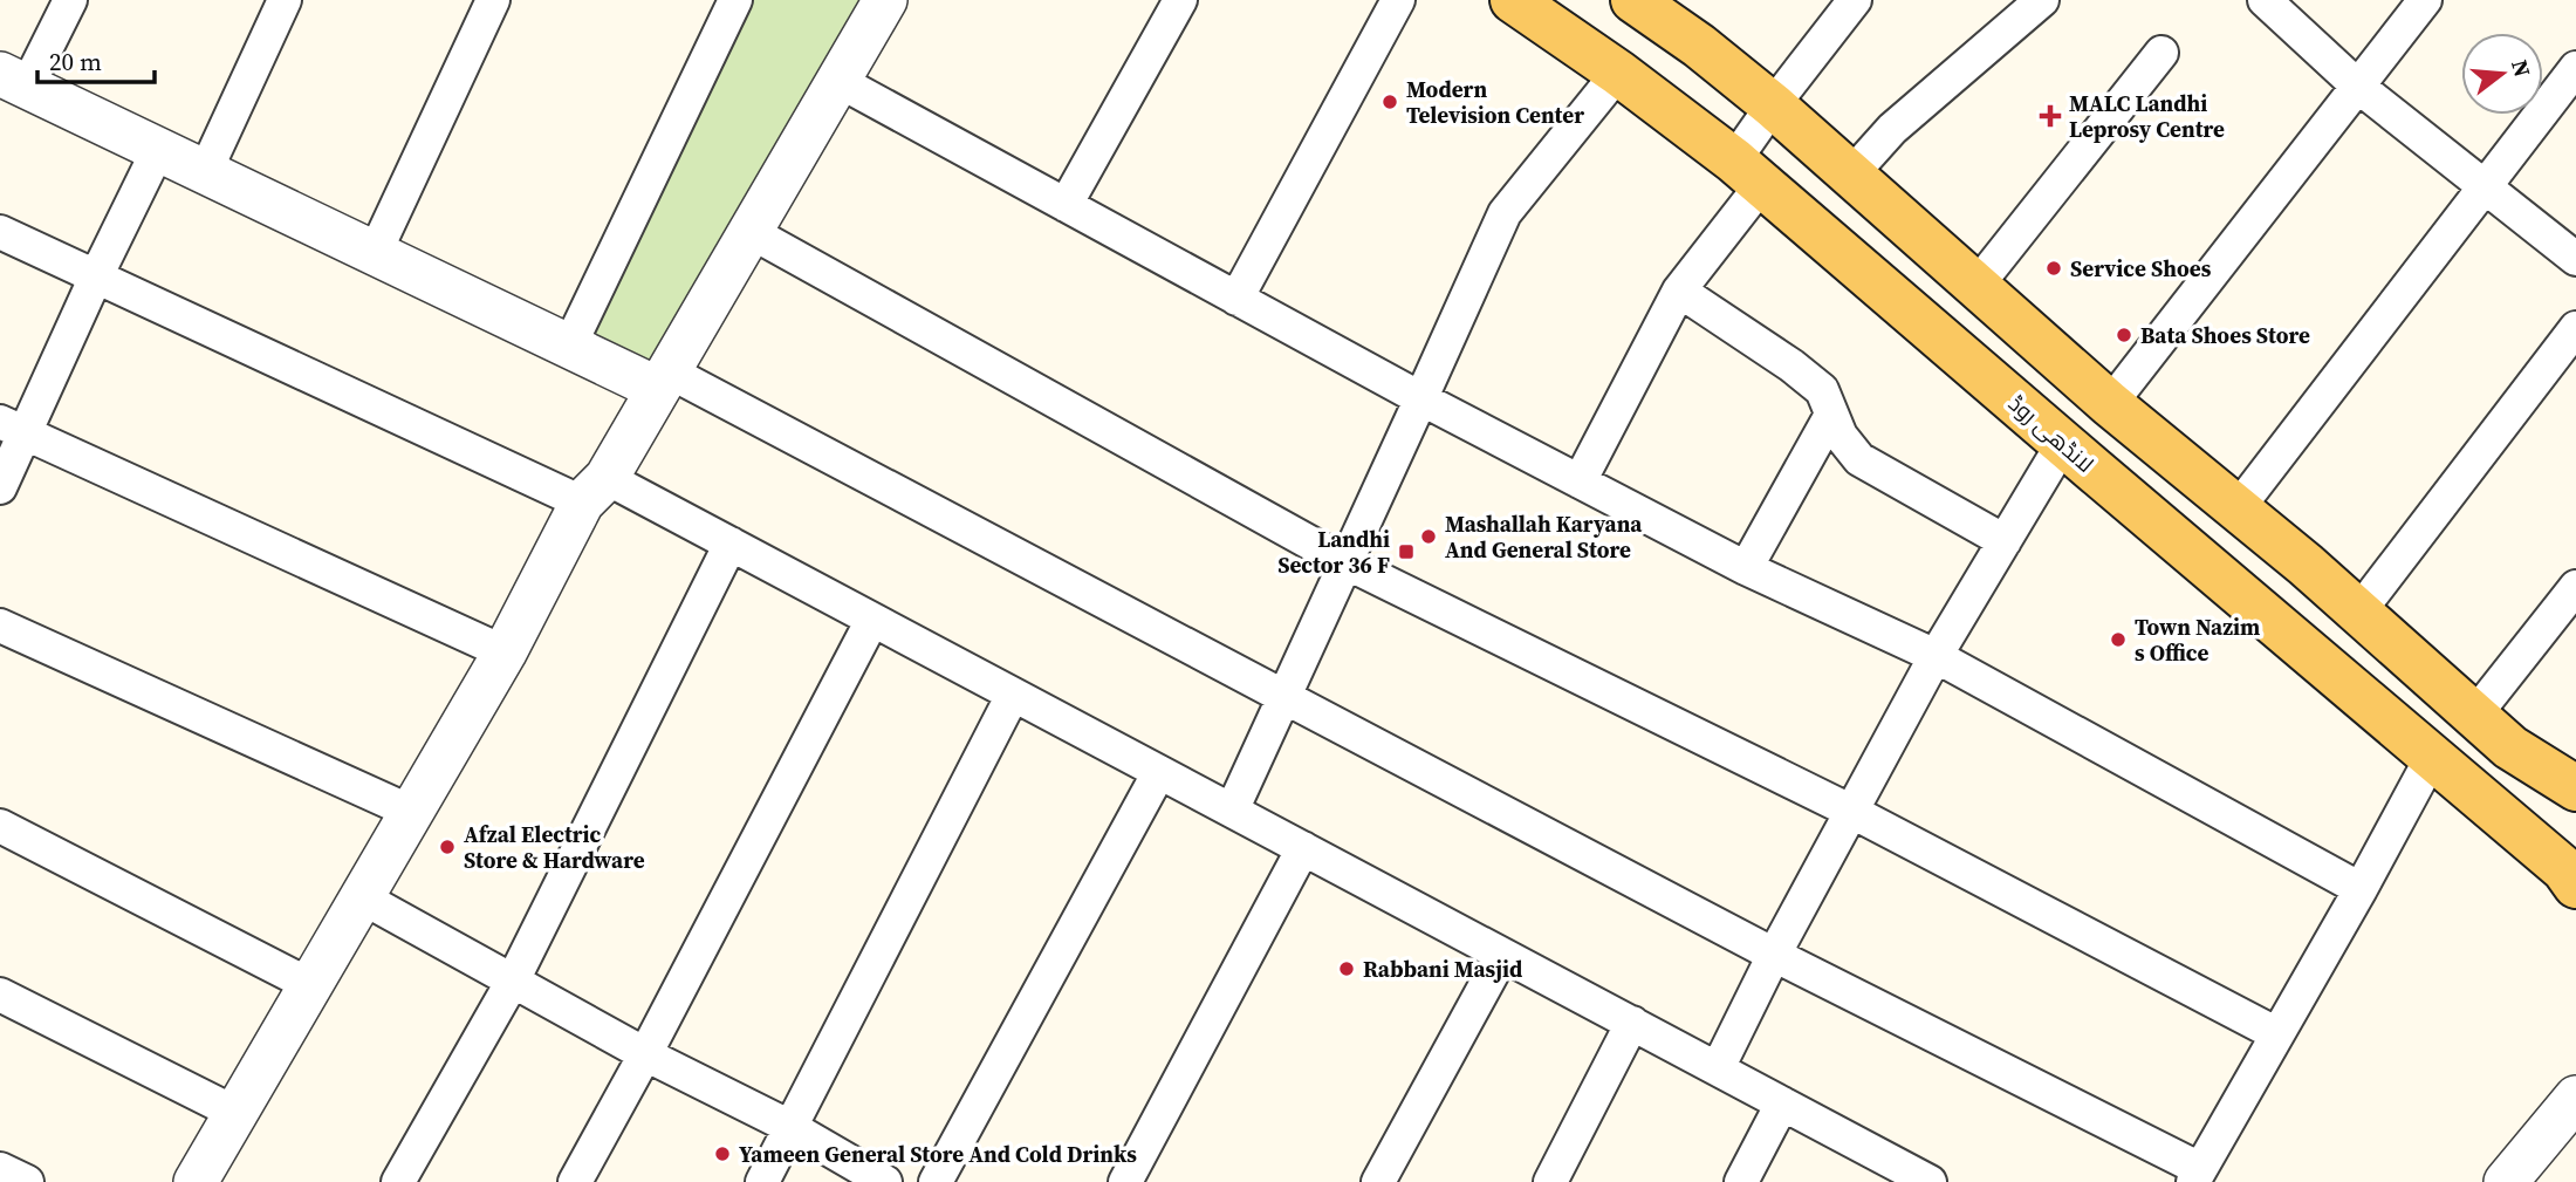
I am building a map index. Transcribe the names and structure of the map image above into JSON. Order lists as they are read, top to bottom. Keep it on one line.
{"streets":{"main road":["لانڈھی روڈ"]},"places":{"other":["Modern Television Center","Service Shoes","Bata Shoes Store","Mashallah Karyana And General Store","Town Nazim s Office","Afzal Electric Store & Hardware","Rabbani Masjid","Yameen General Store And Cold Drinks"],"health":["MALC Landhi Leprosy Centre"],"transit":["Landhi Sector 36 F"]},"scale_bar":"20 m","north":"right"}
